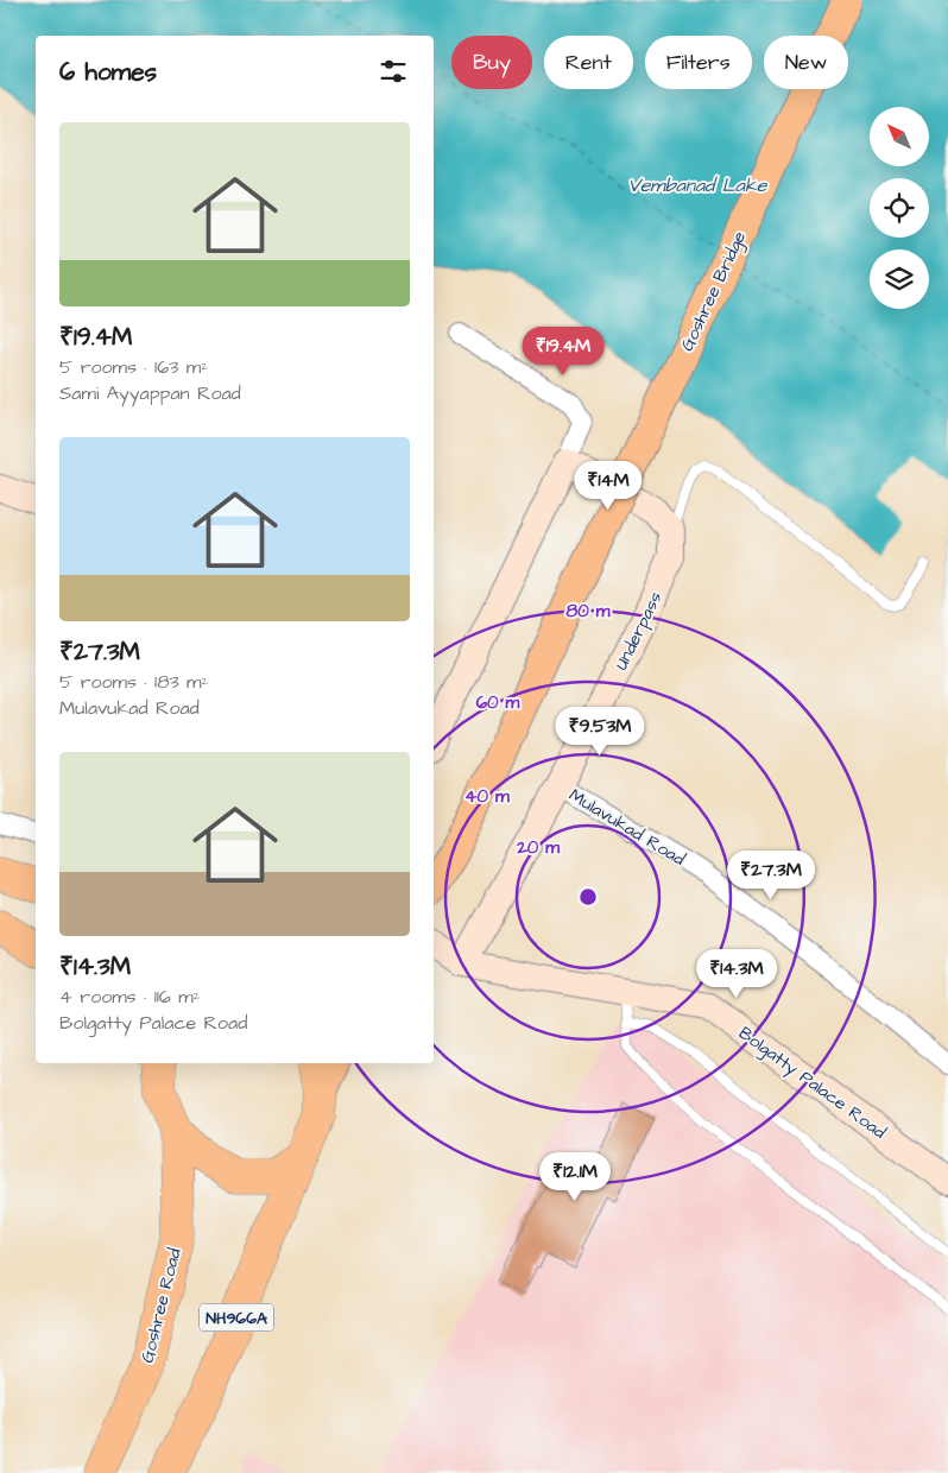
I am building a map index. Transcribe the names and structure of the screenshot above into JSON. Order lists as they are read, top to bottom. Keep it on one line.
{"streets":{"highway":["Goshree Road","NH966A"],"main road":["Goshree Bridge"],"street":["Underpass","Mulavukad Road","Bolgatty Palace Road"]},"crossings":[["Underpass","Mulavukad Road"],["Underpass","Bolgatty Palace Road"]],"water":["Vembanad Lake"],"north":"top left","page":{"chip":["Buy","Rent","Filters","New"],"heading":"6 homes","list":[{"name":"₹19.4M","note":"5 rooms · 163 m² · Sami Ayyappan Road"},{"name":"₹27.3M","note":"5 rooms · 183 m² · Mulavukad Road"},{"name":"₹14.3M","note":"4 rooms · 116 m² · Bolgatty Palace Road"}],"price":["₹19.4M","₹14M","₹9.53M","₹27.3M","₹14.3M","₹12.1M"]},"rings":["80 m","60 m","40 m","20 m"]}
